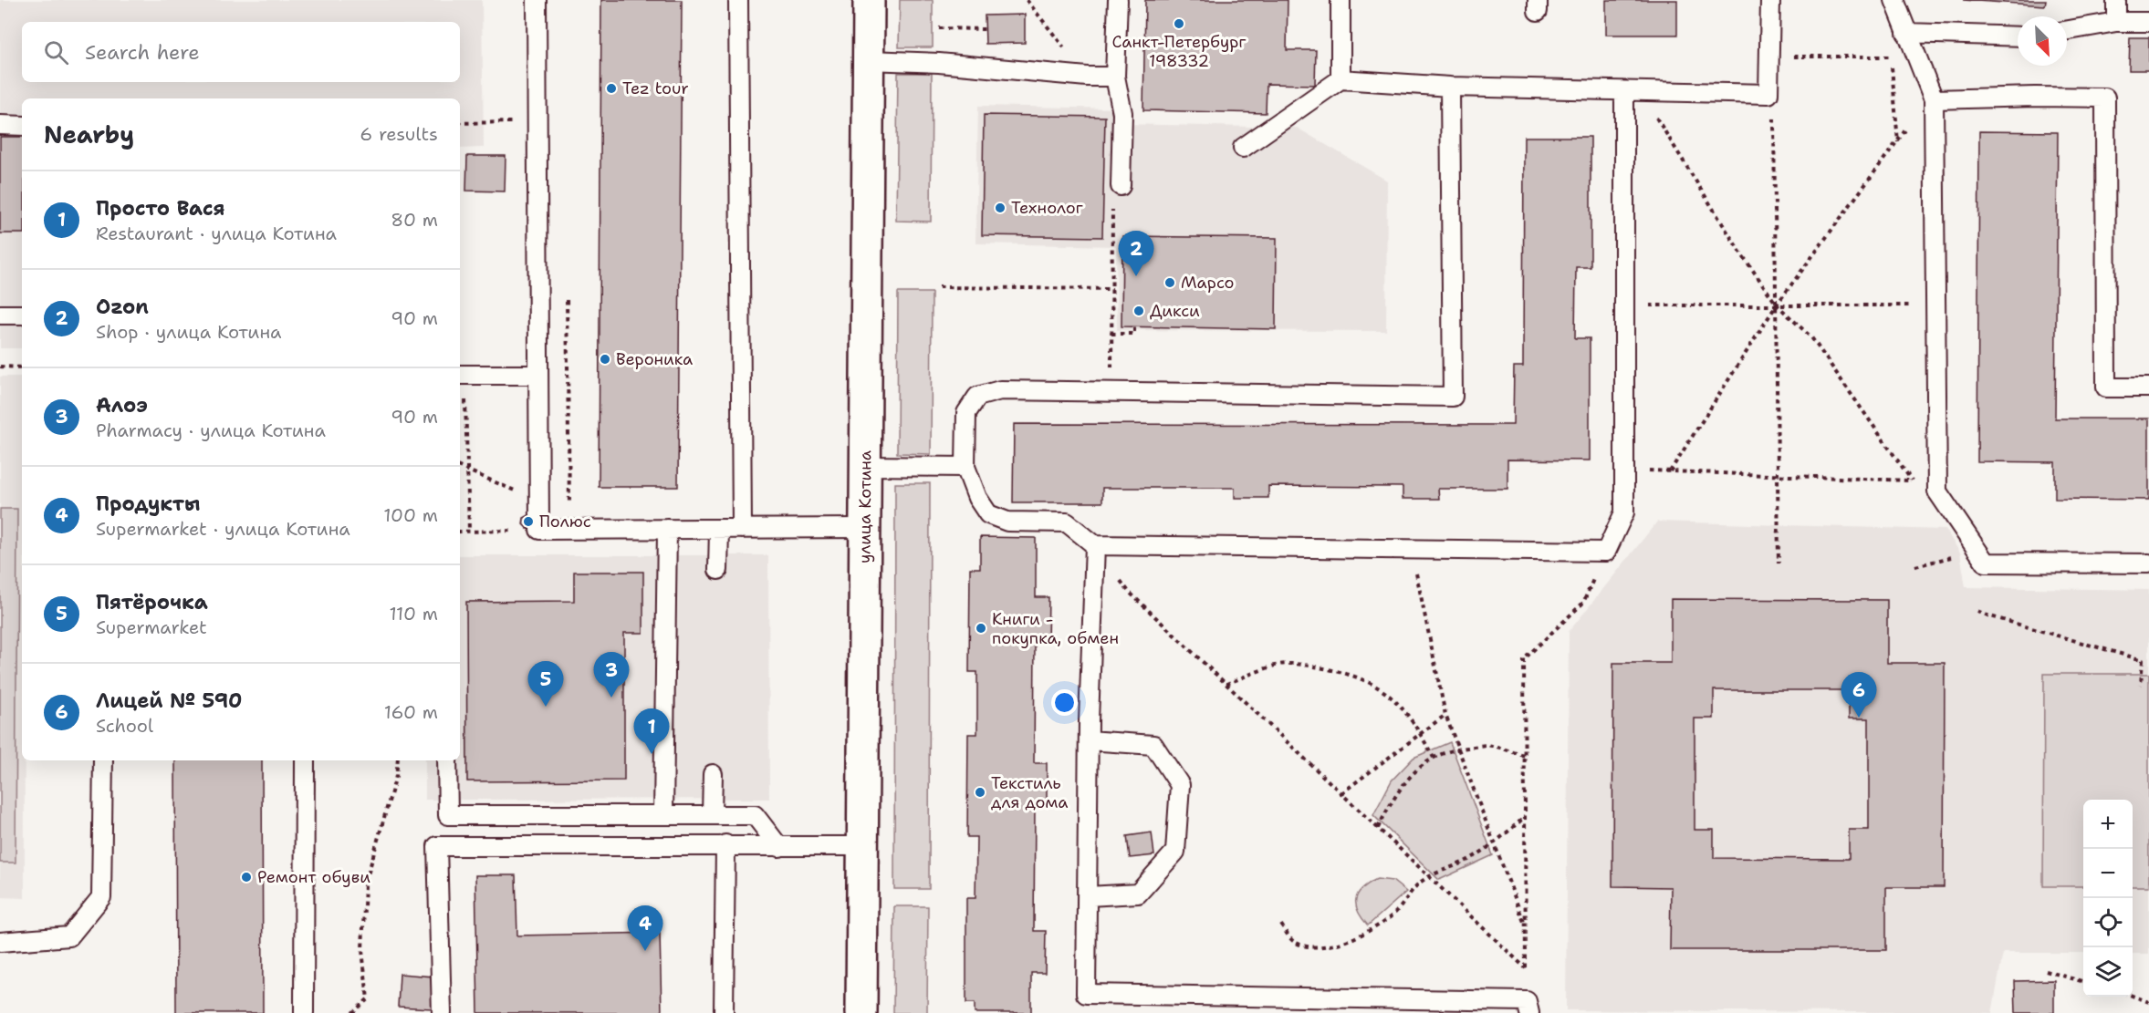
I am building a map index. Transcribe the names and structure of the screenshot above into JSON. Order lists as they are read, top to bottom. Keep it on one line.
{"streets":{"street":["улица Котина"]},"places":["Санкт-Петербург 198332","Tez tour","Технолог","Марсо","Дикси","Вероника","Полюс","Книги - покупка, обмен","Текстиль для дома","Ремонт обуви"],"north":"bottom right","page":{"search":"Search here","heading":["Nearby","6 results"],"list":[{"mark":"1","name":"Просто Вася","note":"Restaurant · улица Котина","value":"80 m"},{"mark":"2","name":"Ozon","note":"Shop · улица Котина","value":"90 m"},{"mark":"3","name":"Алоэ","note":"Pharmacy · улица Котина","value":"90 m"},{"mark":"4","name":"Продукты","note":"Supermarket · улица Котина","value":"100 m"},{"mark":"5","name":"Пятёрочка","note":"Supermarket","value":"110 m"},{"mark":"6","name":"Лицей № 590","note":"School","value":"160 m"}],"pins":["2","3","5","6","1","4"],"map_buttons":["+","−"]}}
